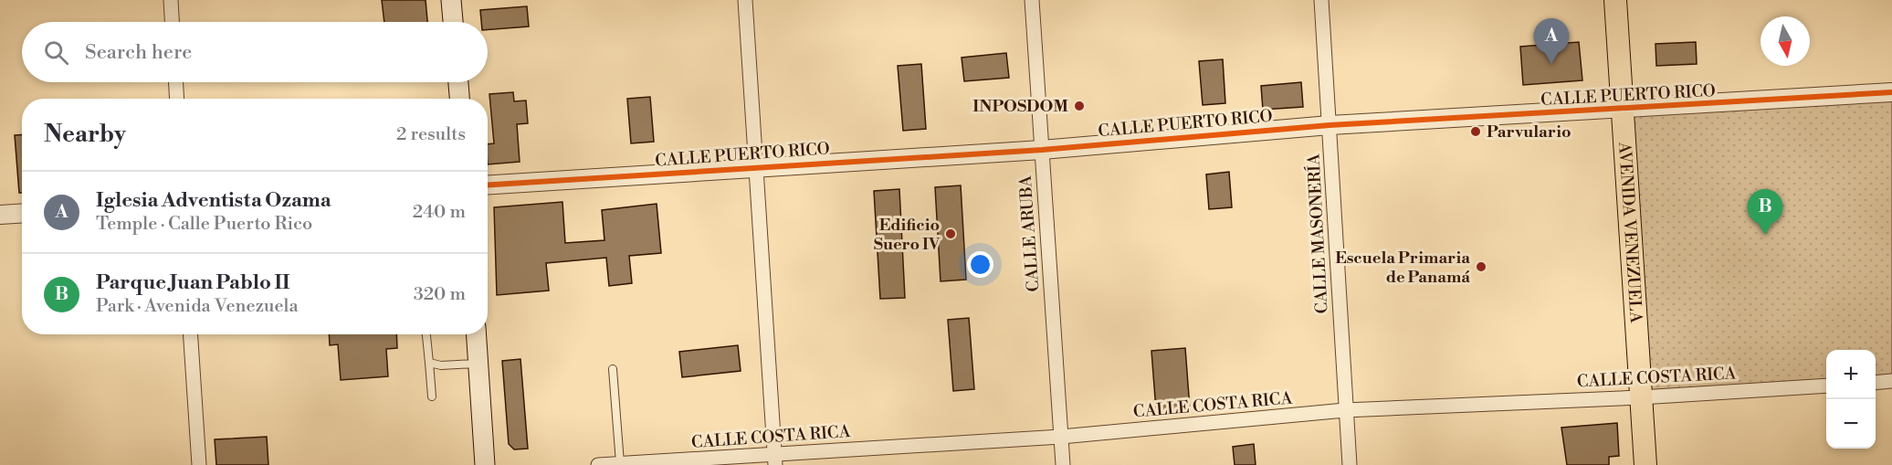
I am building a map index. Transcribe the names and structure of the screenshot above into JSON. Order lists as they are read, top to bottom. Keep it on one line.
{"streets":{"main road":["AVENIDA VENEZUELA"],"street":["CALLE PUERTO RICO","CALLE ARUBA","CALLE MASONERÍA","CALLE COSTA RICA"]},"crossings":[["CALLE PUERTO RICO","AVENIDA VENEZUELA"],["CALLE PUERTO RICO","CALLE ARUBA"],["CALLE PUERTO RICO","CALLE MASONERÍA"],["AVENIDA VENEZUELA","CALLE COSTA RICA"],["CALLE ARUBA","CALLE COSTA RICA"],["CALLE MASONERÍA","CALLE COSTA RICA"]],"places":["INPOSDOM","Parvulario","Edificio Suero IV","Escuela Primaria de Panamá"],"north":"bottom","page":{"pins":["A","B"],"search":"Search here","heading":["Nearby","2 results"],"list":[{"mark":"A","name":"Iglesia Adventista Ozama","note":"Temple · Calle Puerto Rico","value":"240 m"},{"mark":"B","name":"Parque Juan Pablo II","note":"Park · Avenida Venezuela","value":"320 m"}],"map_buttons":["+","−"]}}
